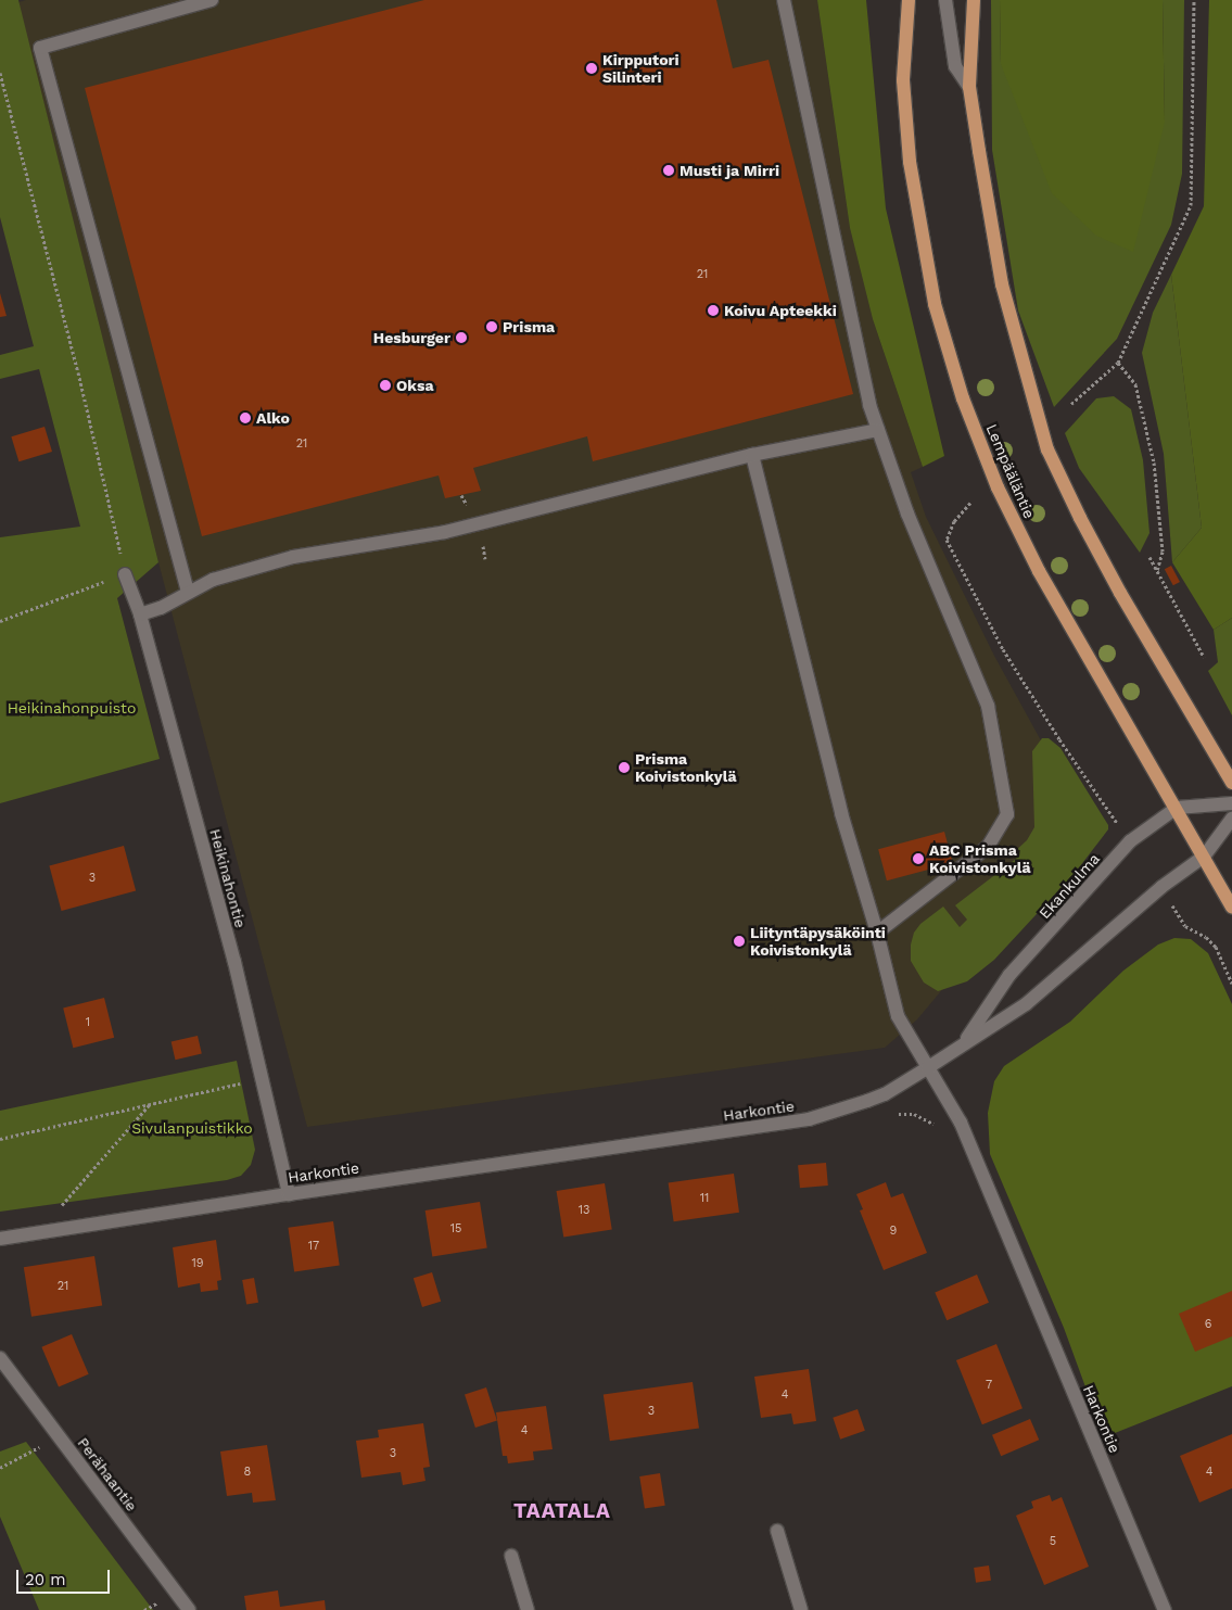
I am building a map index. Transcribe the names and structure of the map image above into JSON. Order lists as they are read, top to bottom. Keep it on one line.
{"streets":{"main road":["Lempääläntie"],"street":["Heikinahontie","Ekankulma","Harkontie","Perähaantie"]},"crossings":[["Lempääläntie","Ekankulma"],["Heikinahontie","Harkontie"],["Ekankulma","Harkontie"]],"districts":["TAATALA"],"parks":["Heikinahonpuisto","Sivulanpuistikko"],"places":["Kirpputori Silinteri","Musti ja Mirri","Koivu Apteekki","Prisma","Hesburger","Oksa","Alko","Prisma Koivistonkylä","ABC Prisma Koivistonkylä","Liityntäpysäköinti Koivistonkylä"],"house_numbers":["21","21","3","1","11","13","15","9","17","19","21","6","7","4","3","4","3","8","4","5"],"scale_bar":"20 m"}
